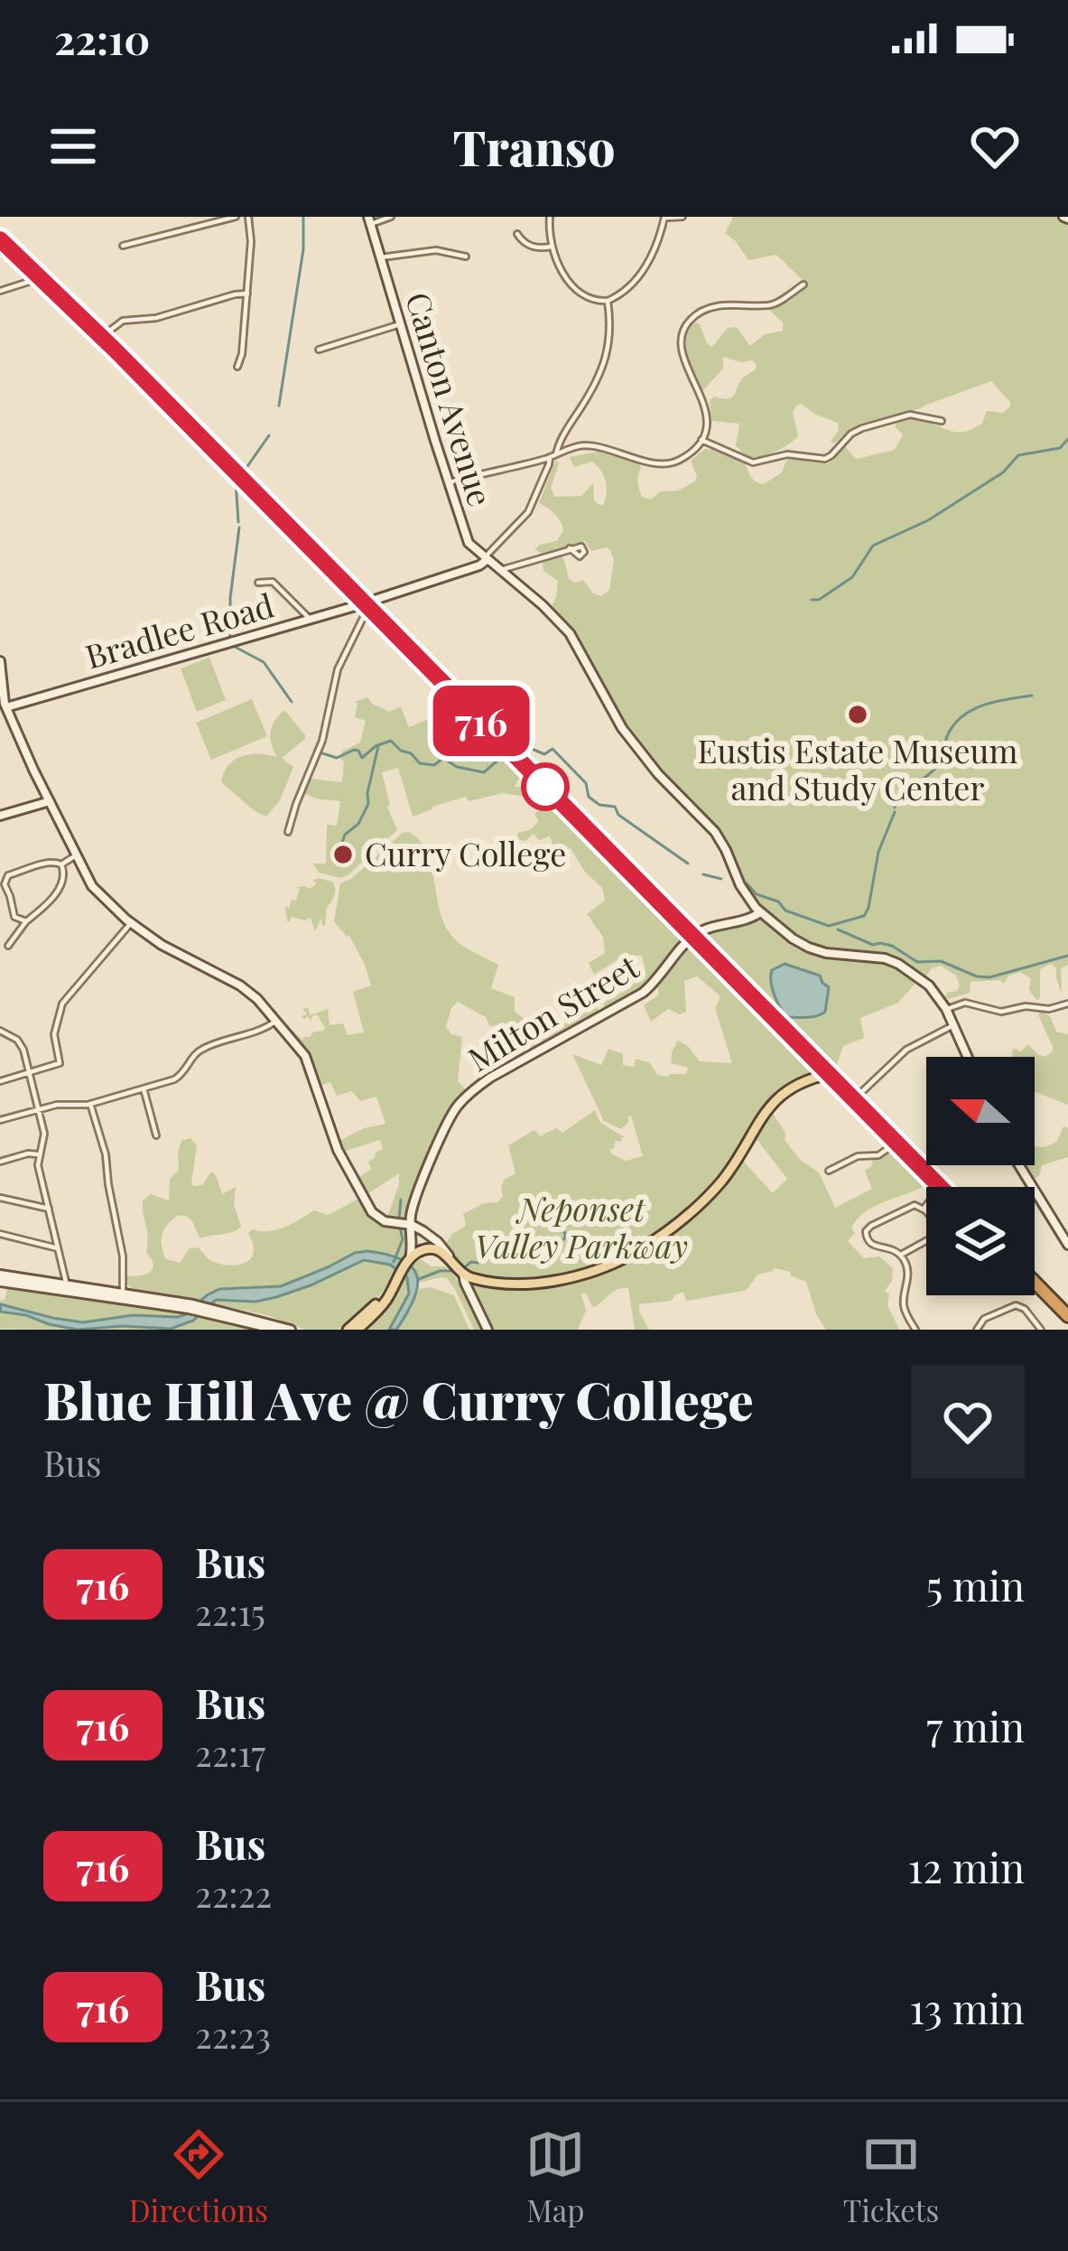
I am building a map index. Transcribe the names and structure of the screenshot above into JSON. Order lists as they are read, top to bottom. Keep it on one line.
{"streets":{"street":["Canton Avenue","Bradlee Road","Milton Street"]},"crossings":[["Canton Avenue","Bradlee Road"]],"parks":["Neponset Valley Parkway"],"places":["Eustis Estate Museum and Study Center","Curry College"],"lines":["bus line 716"],"north":"left","page":{"status":"22:10","header":"Transo","on_map":"716","heading":["Blue Hill Ave @ Curry College","Bus"],"list":[{"mark":"716","name":"Bus","note":"22:15","value":"5 min"},{"mark":"716","name":"Bus","note":"22:17","value":"7 min"},{"mark":"716","name":"Bus","note":"22:22","value":"12 min"},{"mark":"716","name":"Bus","note":"22:23","value":"13 min"}],"tabs":["Directions","Map","Tickets"]}}
